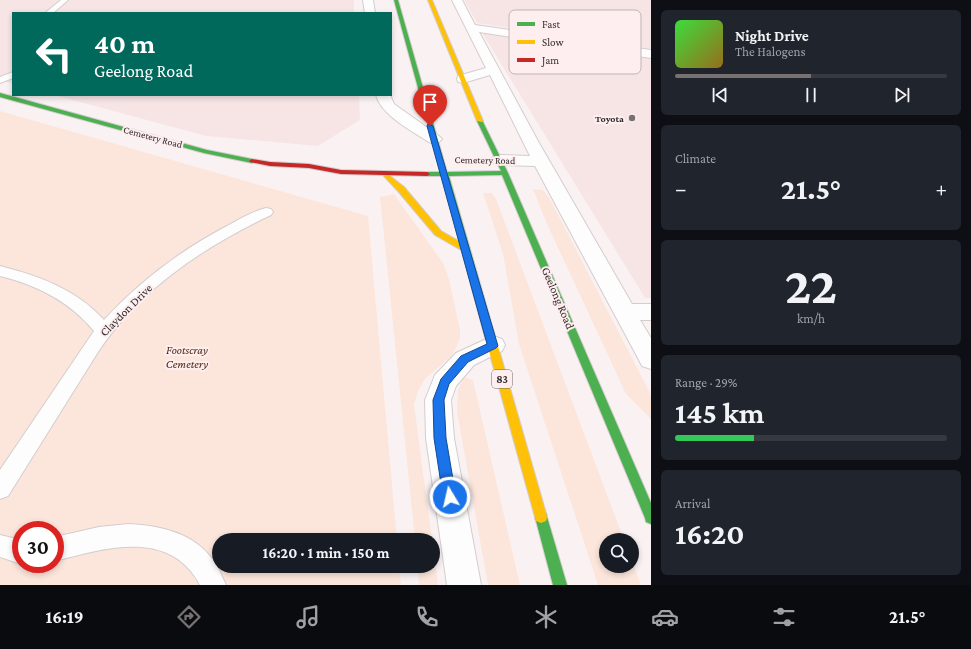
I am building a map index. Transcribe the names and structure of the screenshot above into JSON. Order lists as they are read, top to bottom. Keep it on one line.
{"streets":{"main road":["Cemetery Road","Geelong Road","83"],"lane":["Claydon Drive"]},"crossings":[["Cemetery Road","Geelong Road"],["Cemetery Road","83"]],"parks":["Footscray Cemetery"],"places":["Toyota"],"legend":["Fast","Slow","Jam"],"page":{"turn":["40 m","Geelong Road"],"song":["Night Drive","The Halogens"],"tile":["Climate",["22","km/h"],["Range · 29%","145 km"],["Arrival","16:20"]],"heat":["−","21.5°","+"],"limit":"30","trip":"16:20 · 1 min · 150 m","tabs":["16:19","21.5°"]}}
